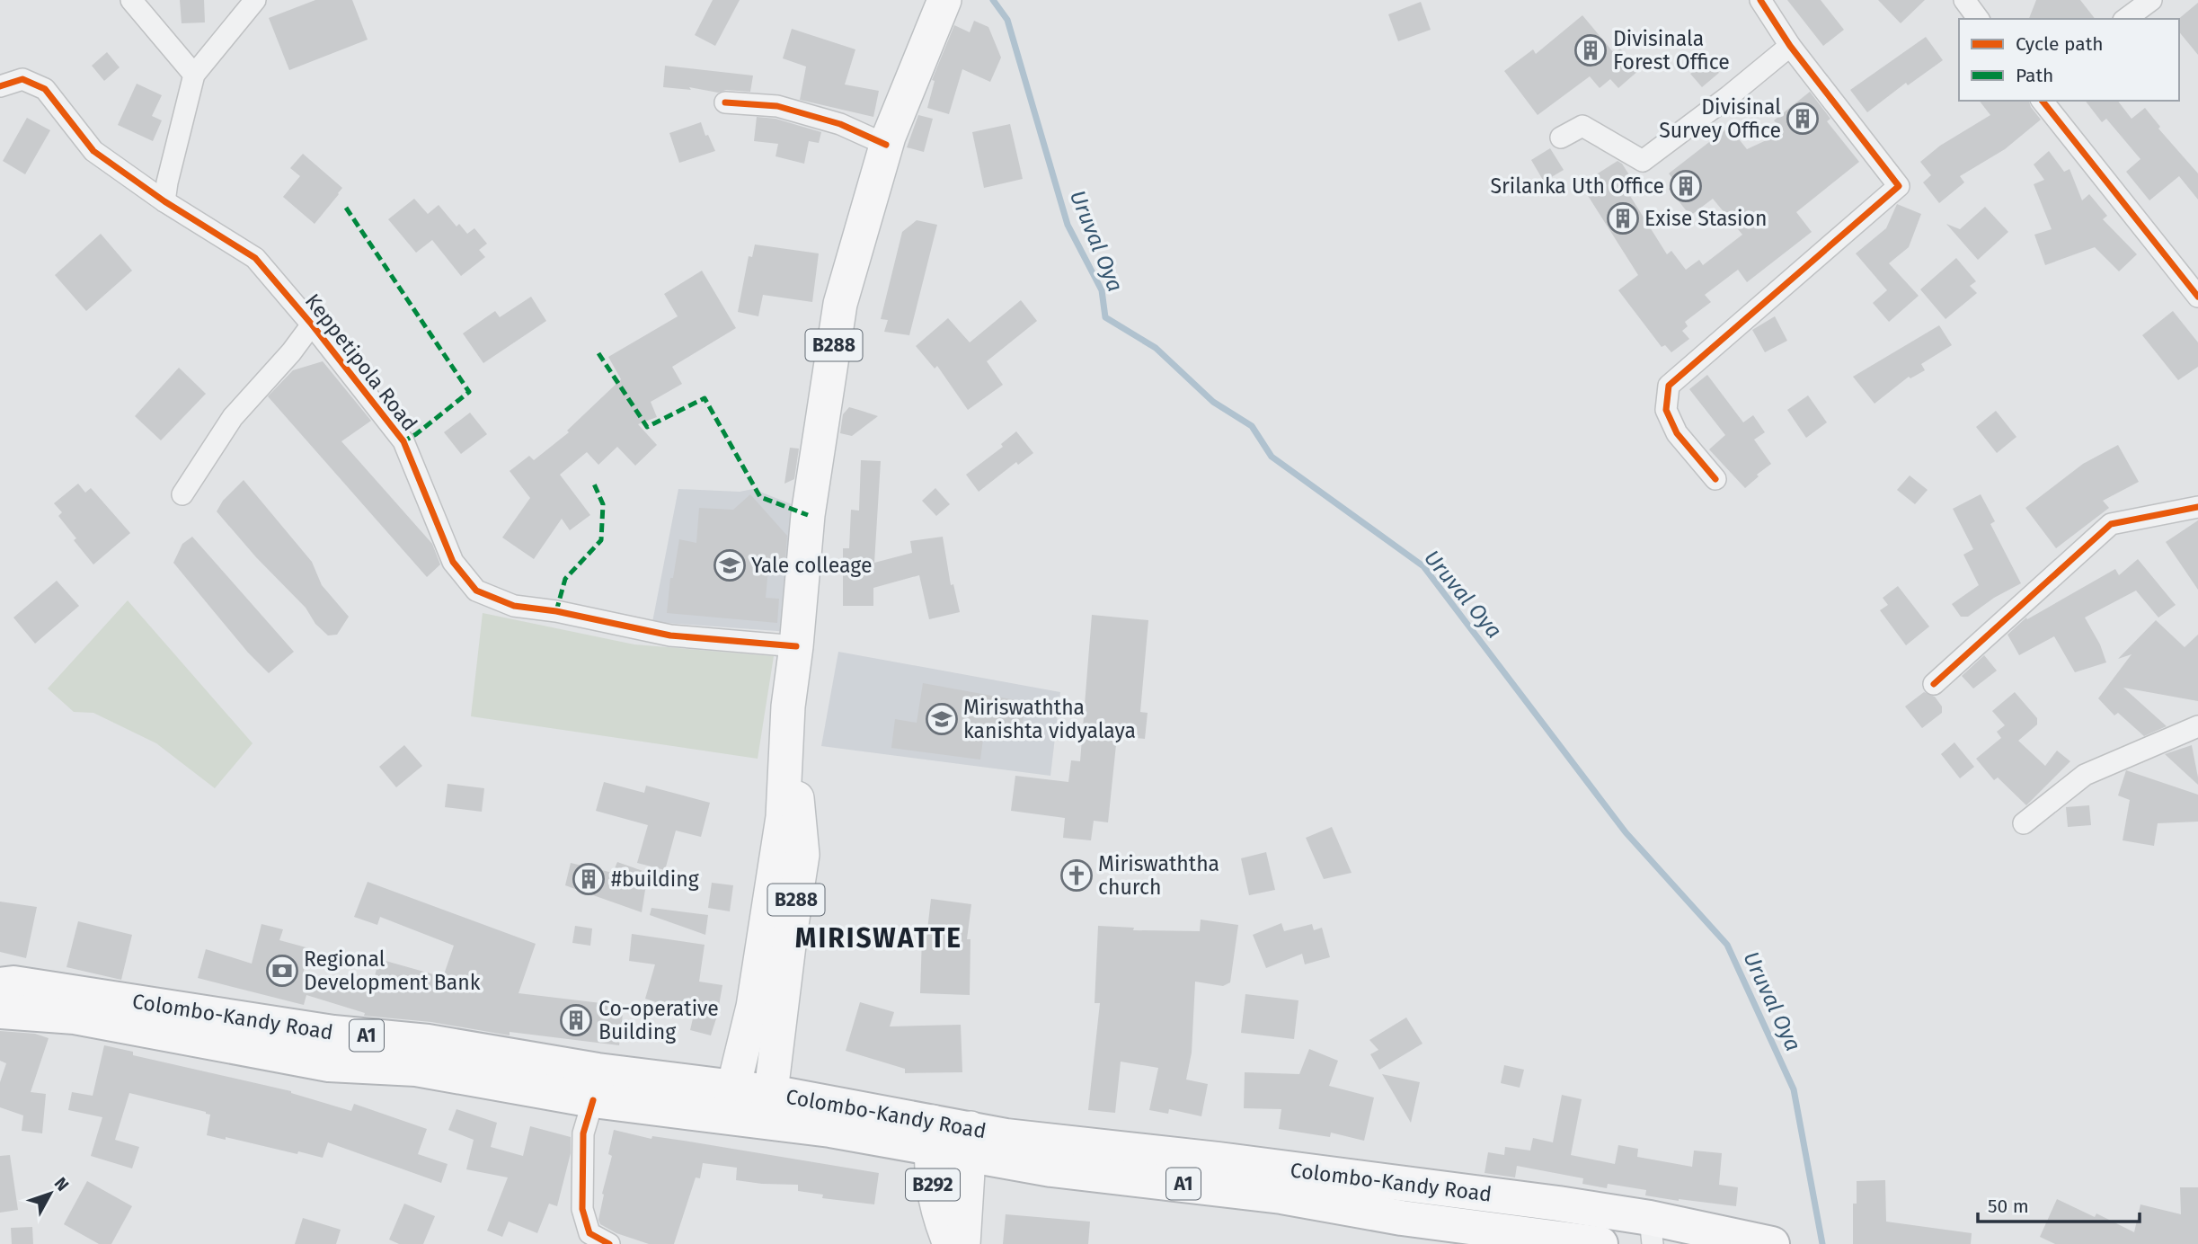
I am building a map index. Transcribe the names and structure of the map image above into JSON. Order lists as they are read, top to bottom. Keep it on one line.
{"streets":{"highway":["Colombo-Kandy Road","A1"],"main road":["B288","B292"],"street":["Keppetipola Road"]},"crossings":[["B288","Keppetipola Road"],["B288","Colombo-Kandy Road"],["Colombo-Kandy Road","B292"]],"districts":["MIRISWATTE"],"water":["Uruval Oya"],"places":{"building":["Divisinala Forest Office","Divisinal Survey Office","Srilanka Uth Office","Exise Stasion","#building","Co-operative Building"],"school or university":["Yale colleage","Miriswaththa kanishta vidyalaya"],"church":["Miriswaththa church"],"bank":["Regional Development Bank"]},"legend":["Cycle path","Path"],"scale_bar":"50 m","north":"top right"}
